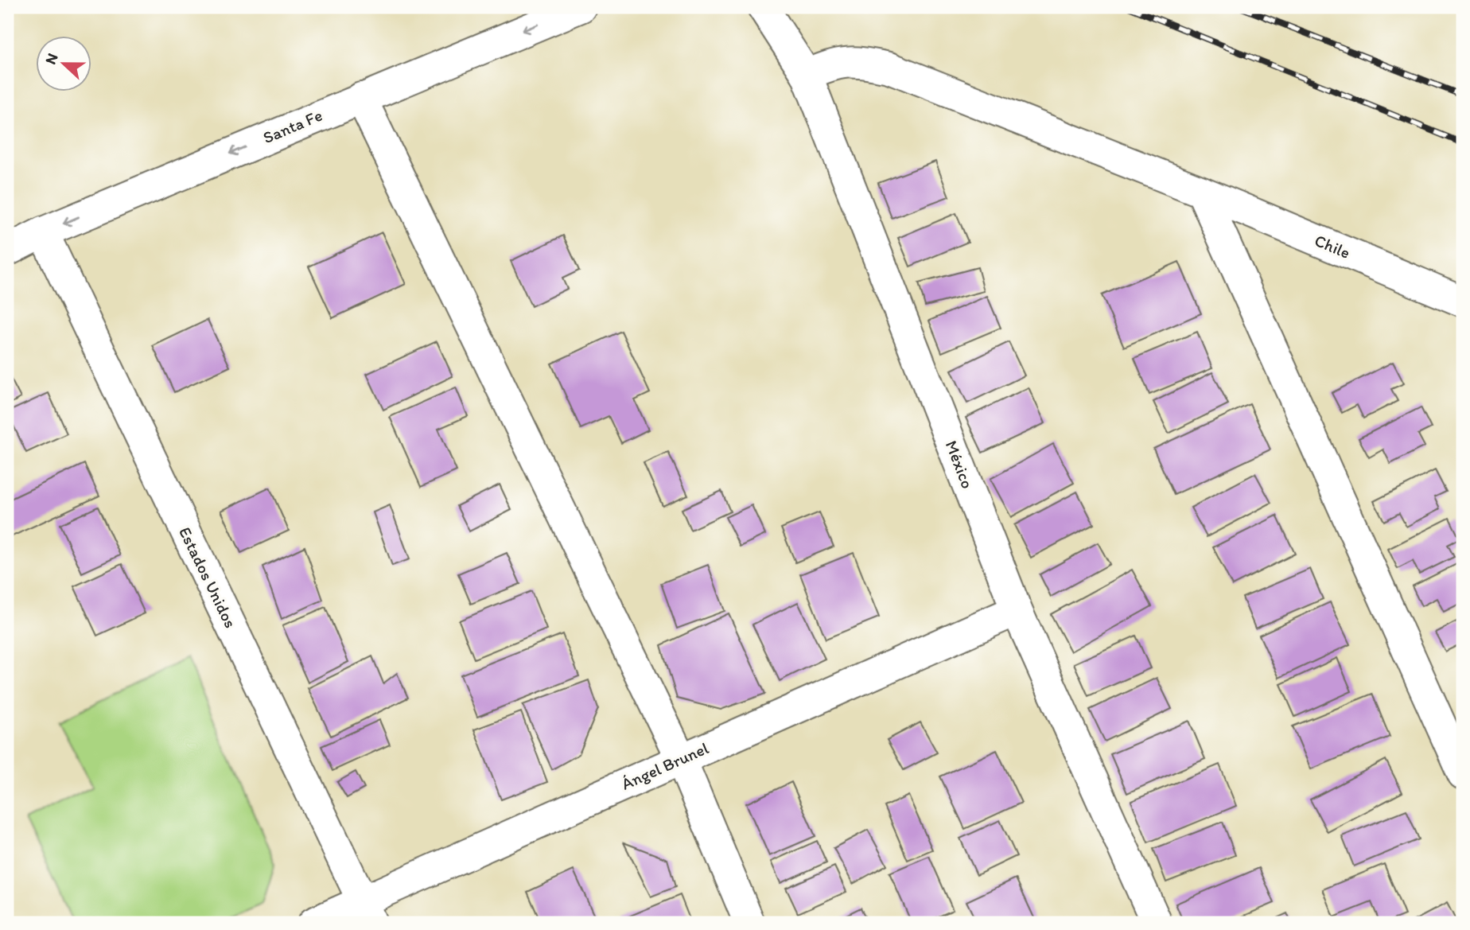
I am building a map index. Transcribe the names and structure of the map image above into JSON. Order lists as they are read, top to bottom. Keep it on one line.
{"streets":{"street":["Santa Fe","Chile","México","Estados Unidos","Ángel Brunel"]},"crossings":[["Santa Fe","Estados Unidos"],["Chile","México"],["México","Ángel Brunel"],["Estados Unidos","Ángel Brunel"]],"one_way":["Santa Fe"],"north":"left"}
